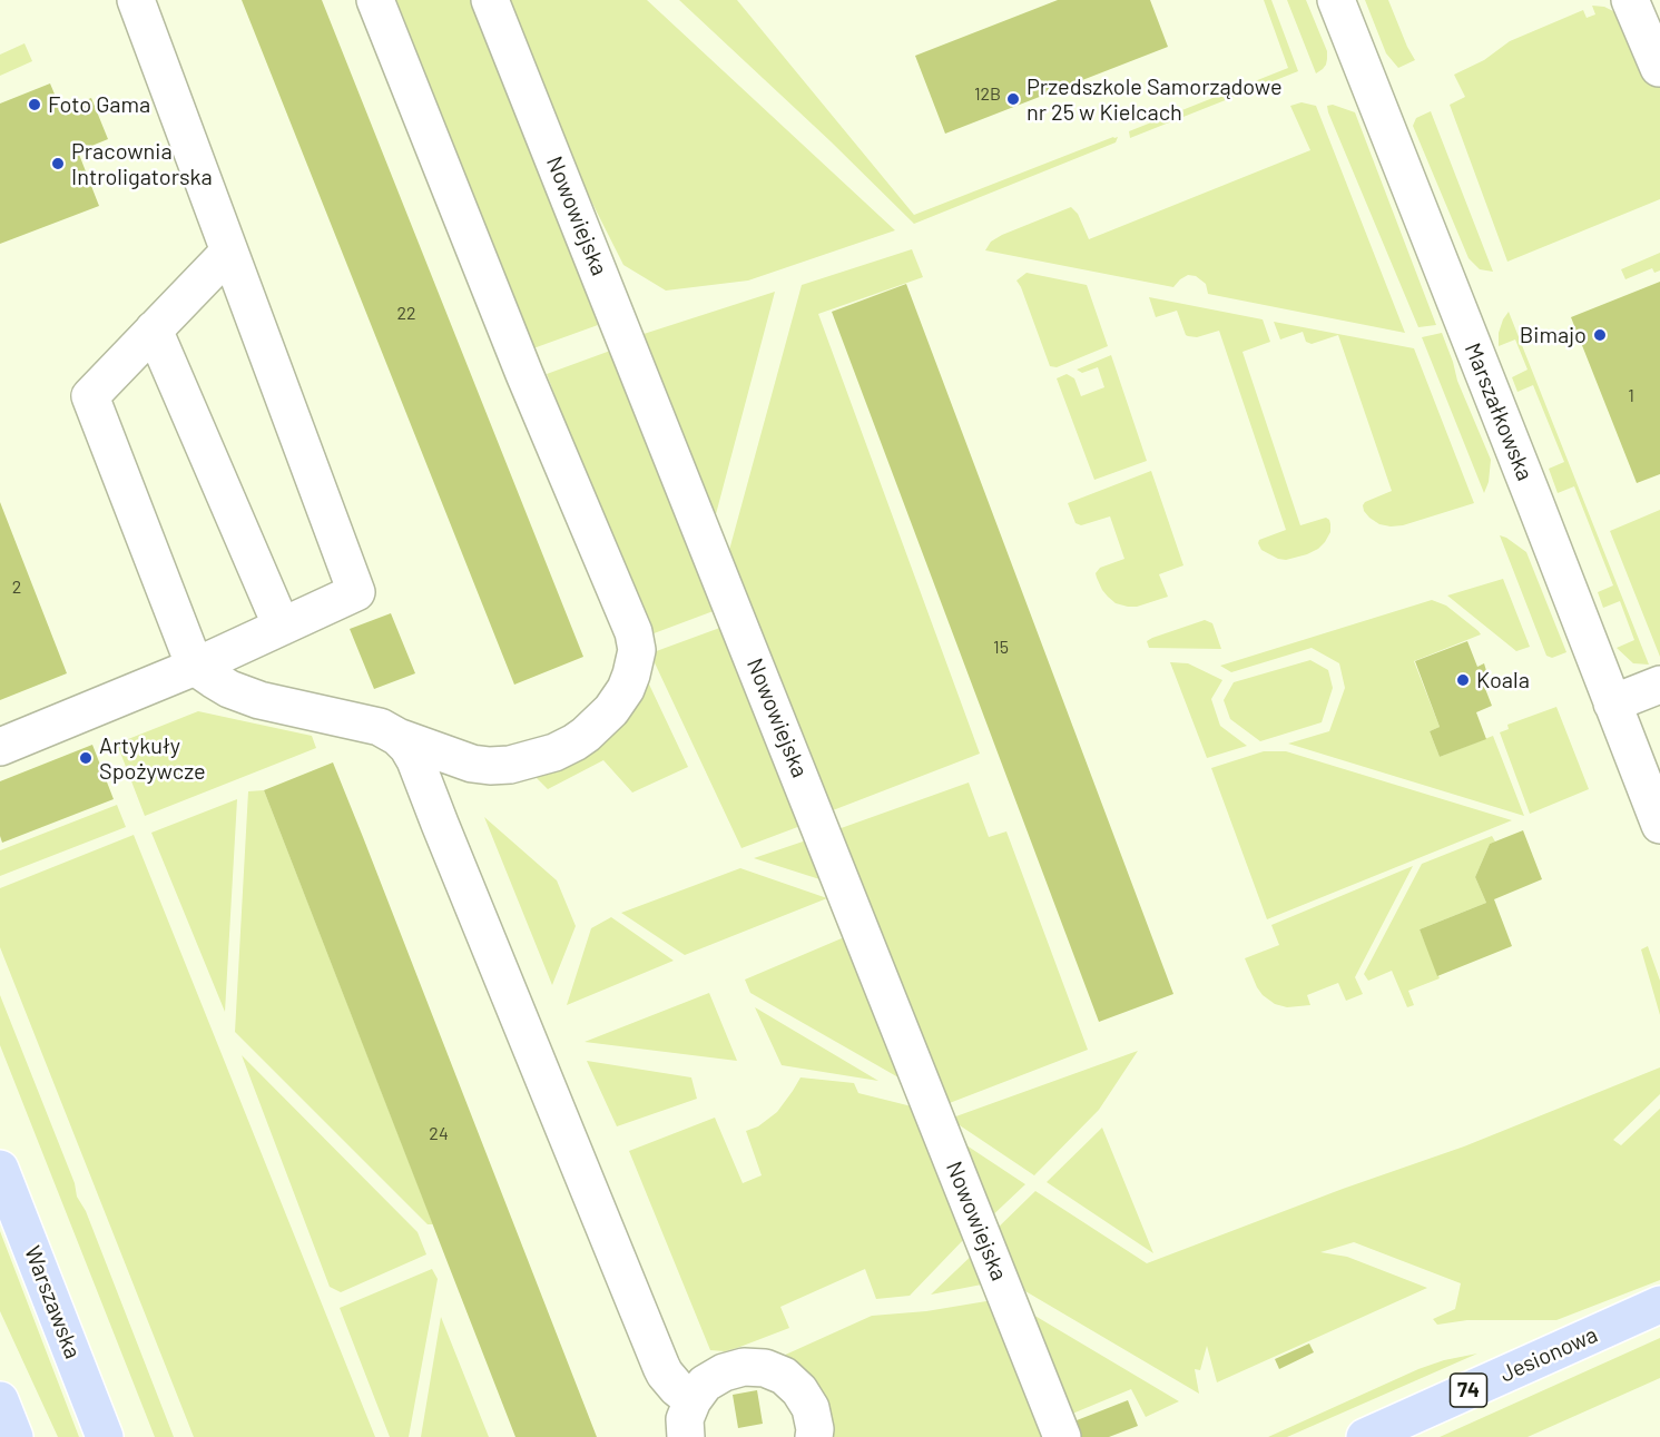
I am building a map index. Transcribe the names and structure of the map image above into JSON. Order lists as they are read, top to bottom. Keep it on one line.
{"streets":{"main road":["Warszawska","Jesionowa","74"],"street":["Nowowiejska","Marszałkowska"]},"places":["Przedszkole Samorządowe nr 25 w Kielcach","Foto Gama","Pracownia Introligatorska","Bimajo","Koala","Artykuły Spożywcze"],"house_numbers":["12B","22","1","2","15","24"]}
